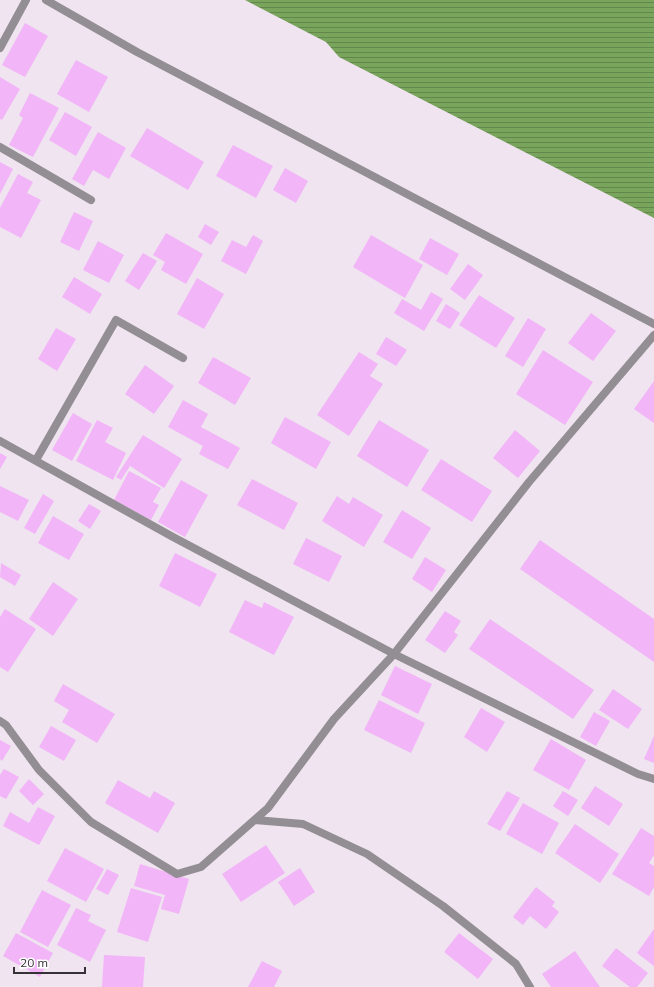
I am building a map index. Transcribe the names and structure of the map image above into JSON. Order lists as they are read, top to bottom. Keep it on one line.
{"scale_bar":"20 m"}
